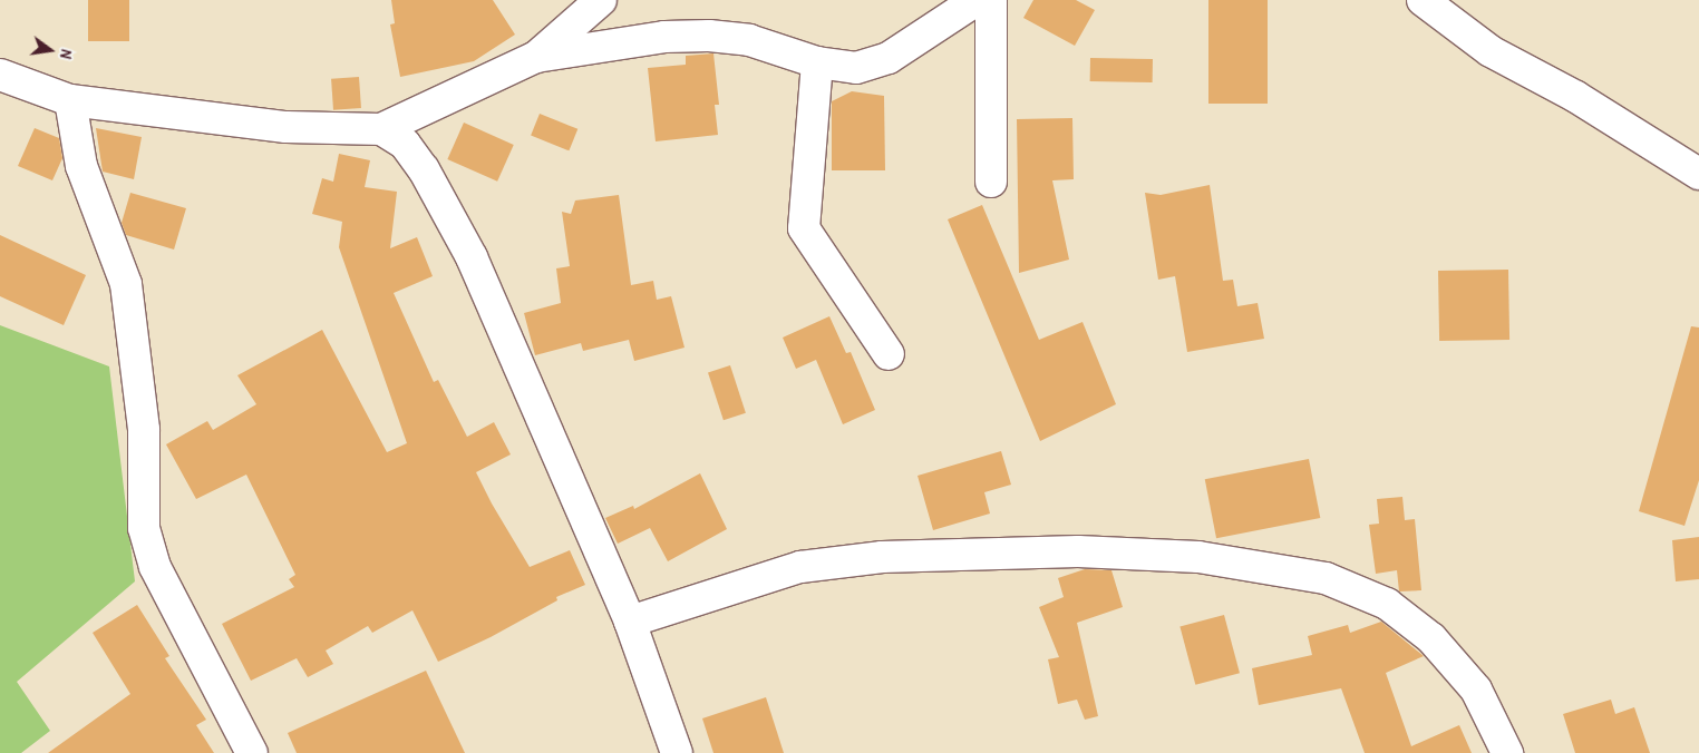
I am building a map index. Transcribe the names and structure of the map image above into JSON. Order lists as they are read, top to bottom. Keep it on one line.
{"north":"right"}
